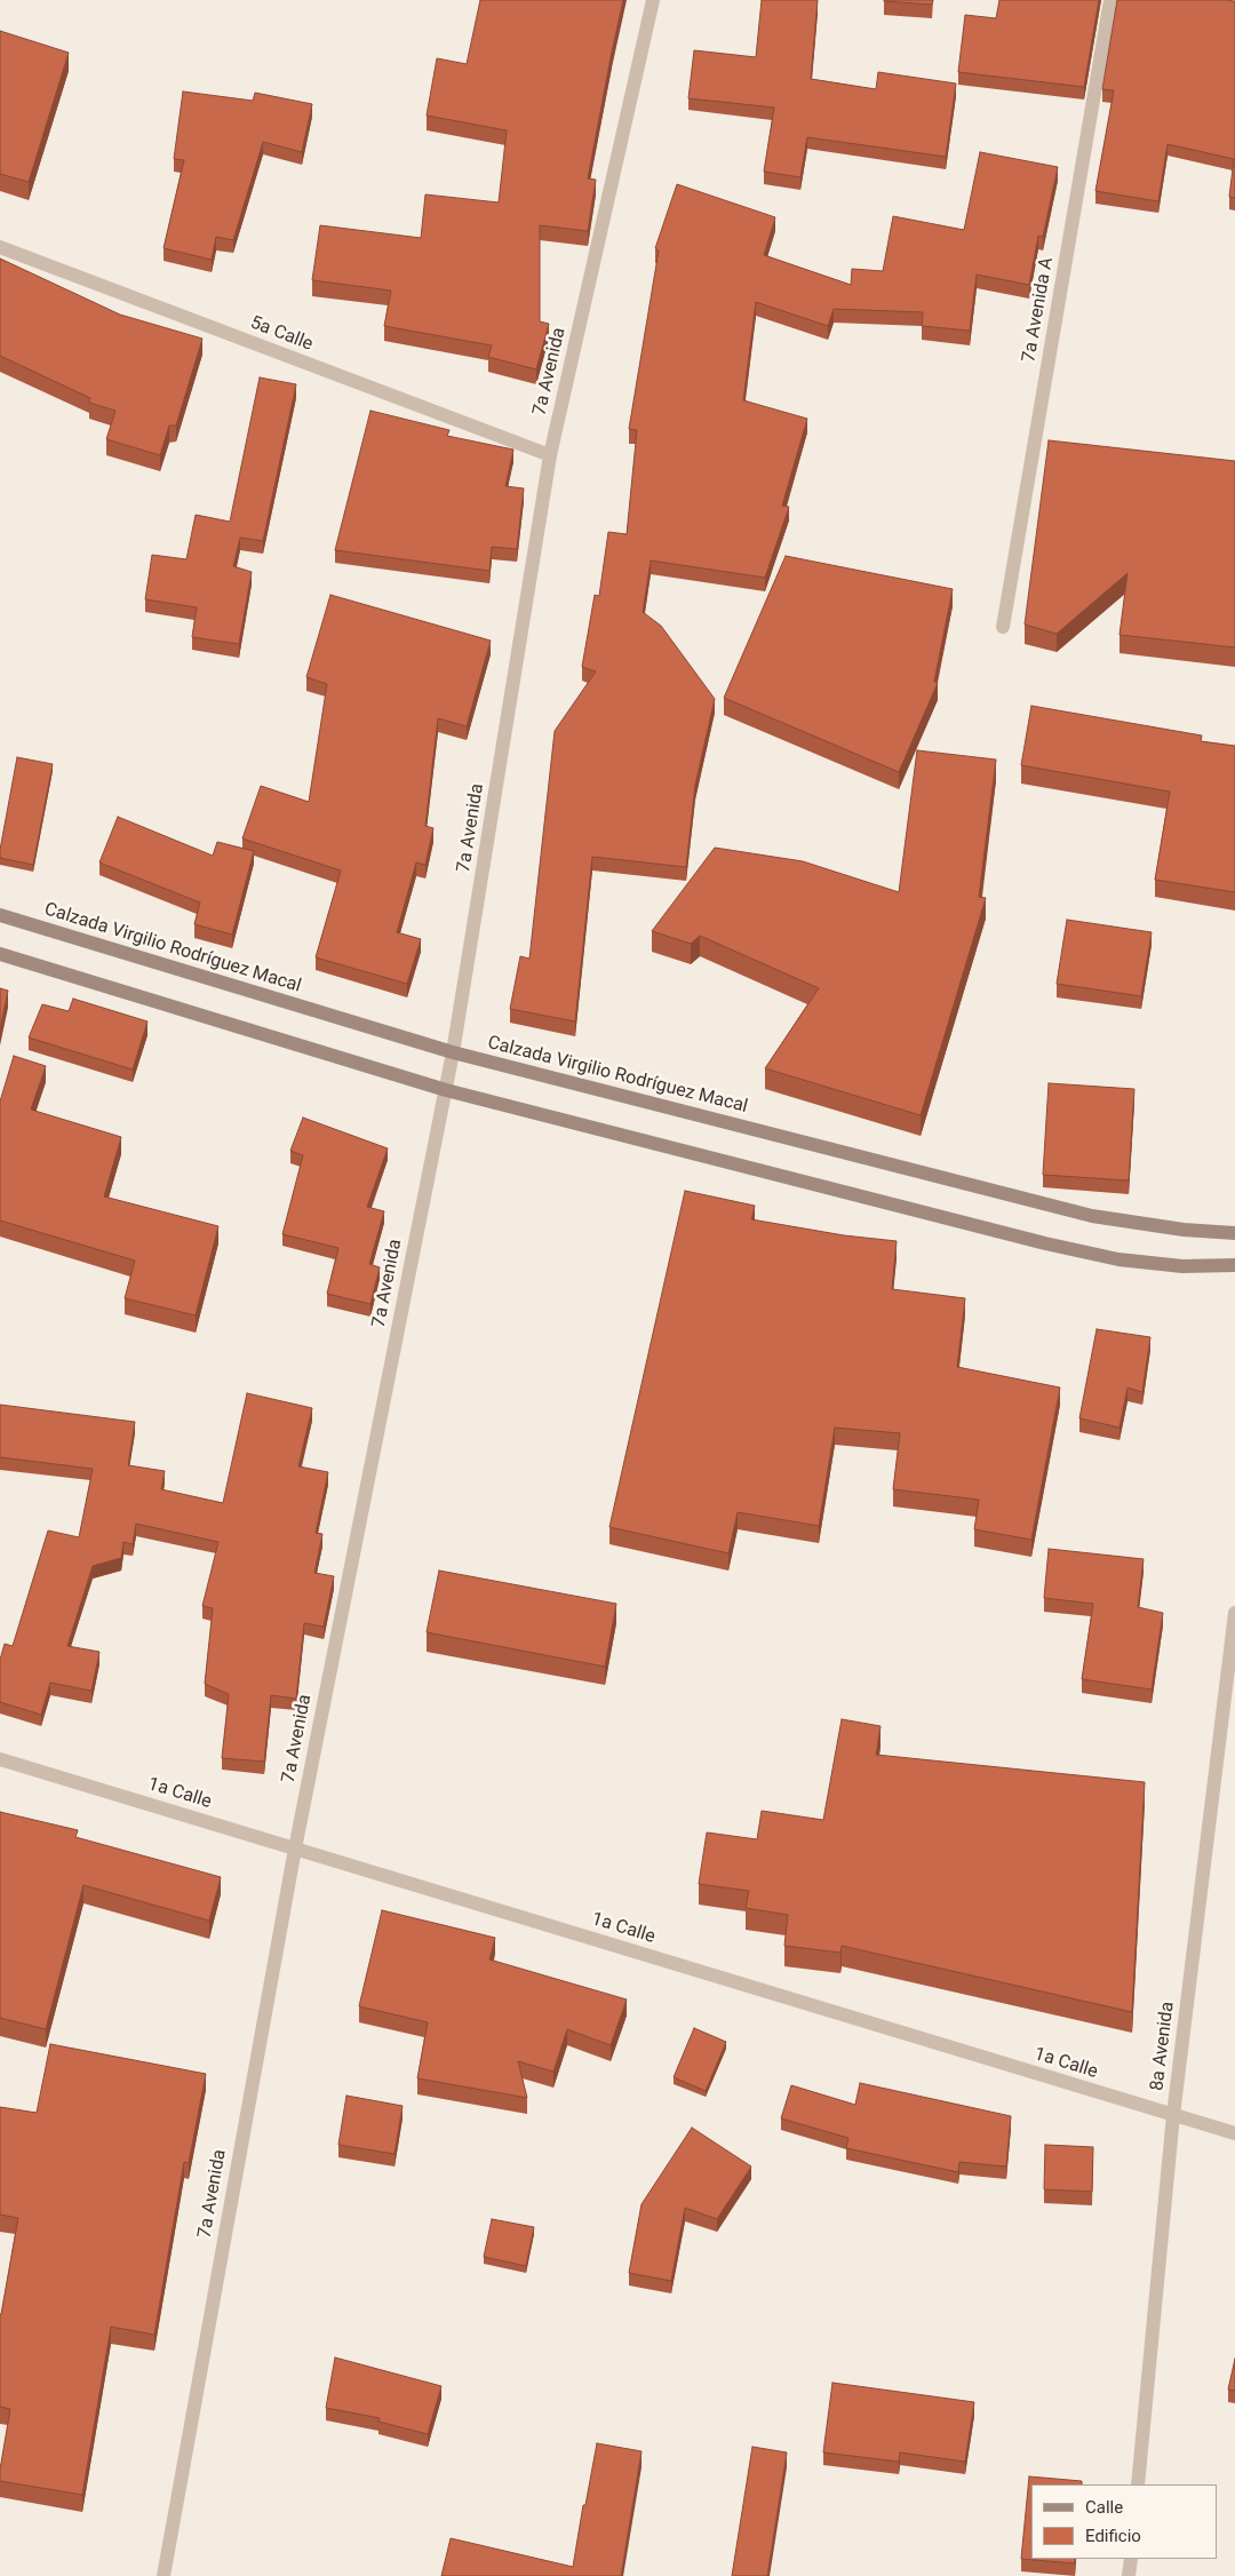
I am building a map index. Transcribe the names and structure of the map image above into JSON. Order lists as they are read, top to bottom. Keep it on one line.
{"streets":{"street":["7a Avenida A","5a Calle","7a Avenida","Calzada Virgilio Rodríguez Macal","1a Calle","8a Avenida"]},"crossings":[["5a Calle","7a Avenida"],["7a Avenida","Calzada Virgilio Rodríguez Macal"],["7a Avenida","1a Calle"],["1a Calle","8a Avenida"]],"legend":["Calle","Edificio"]}
